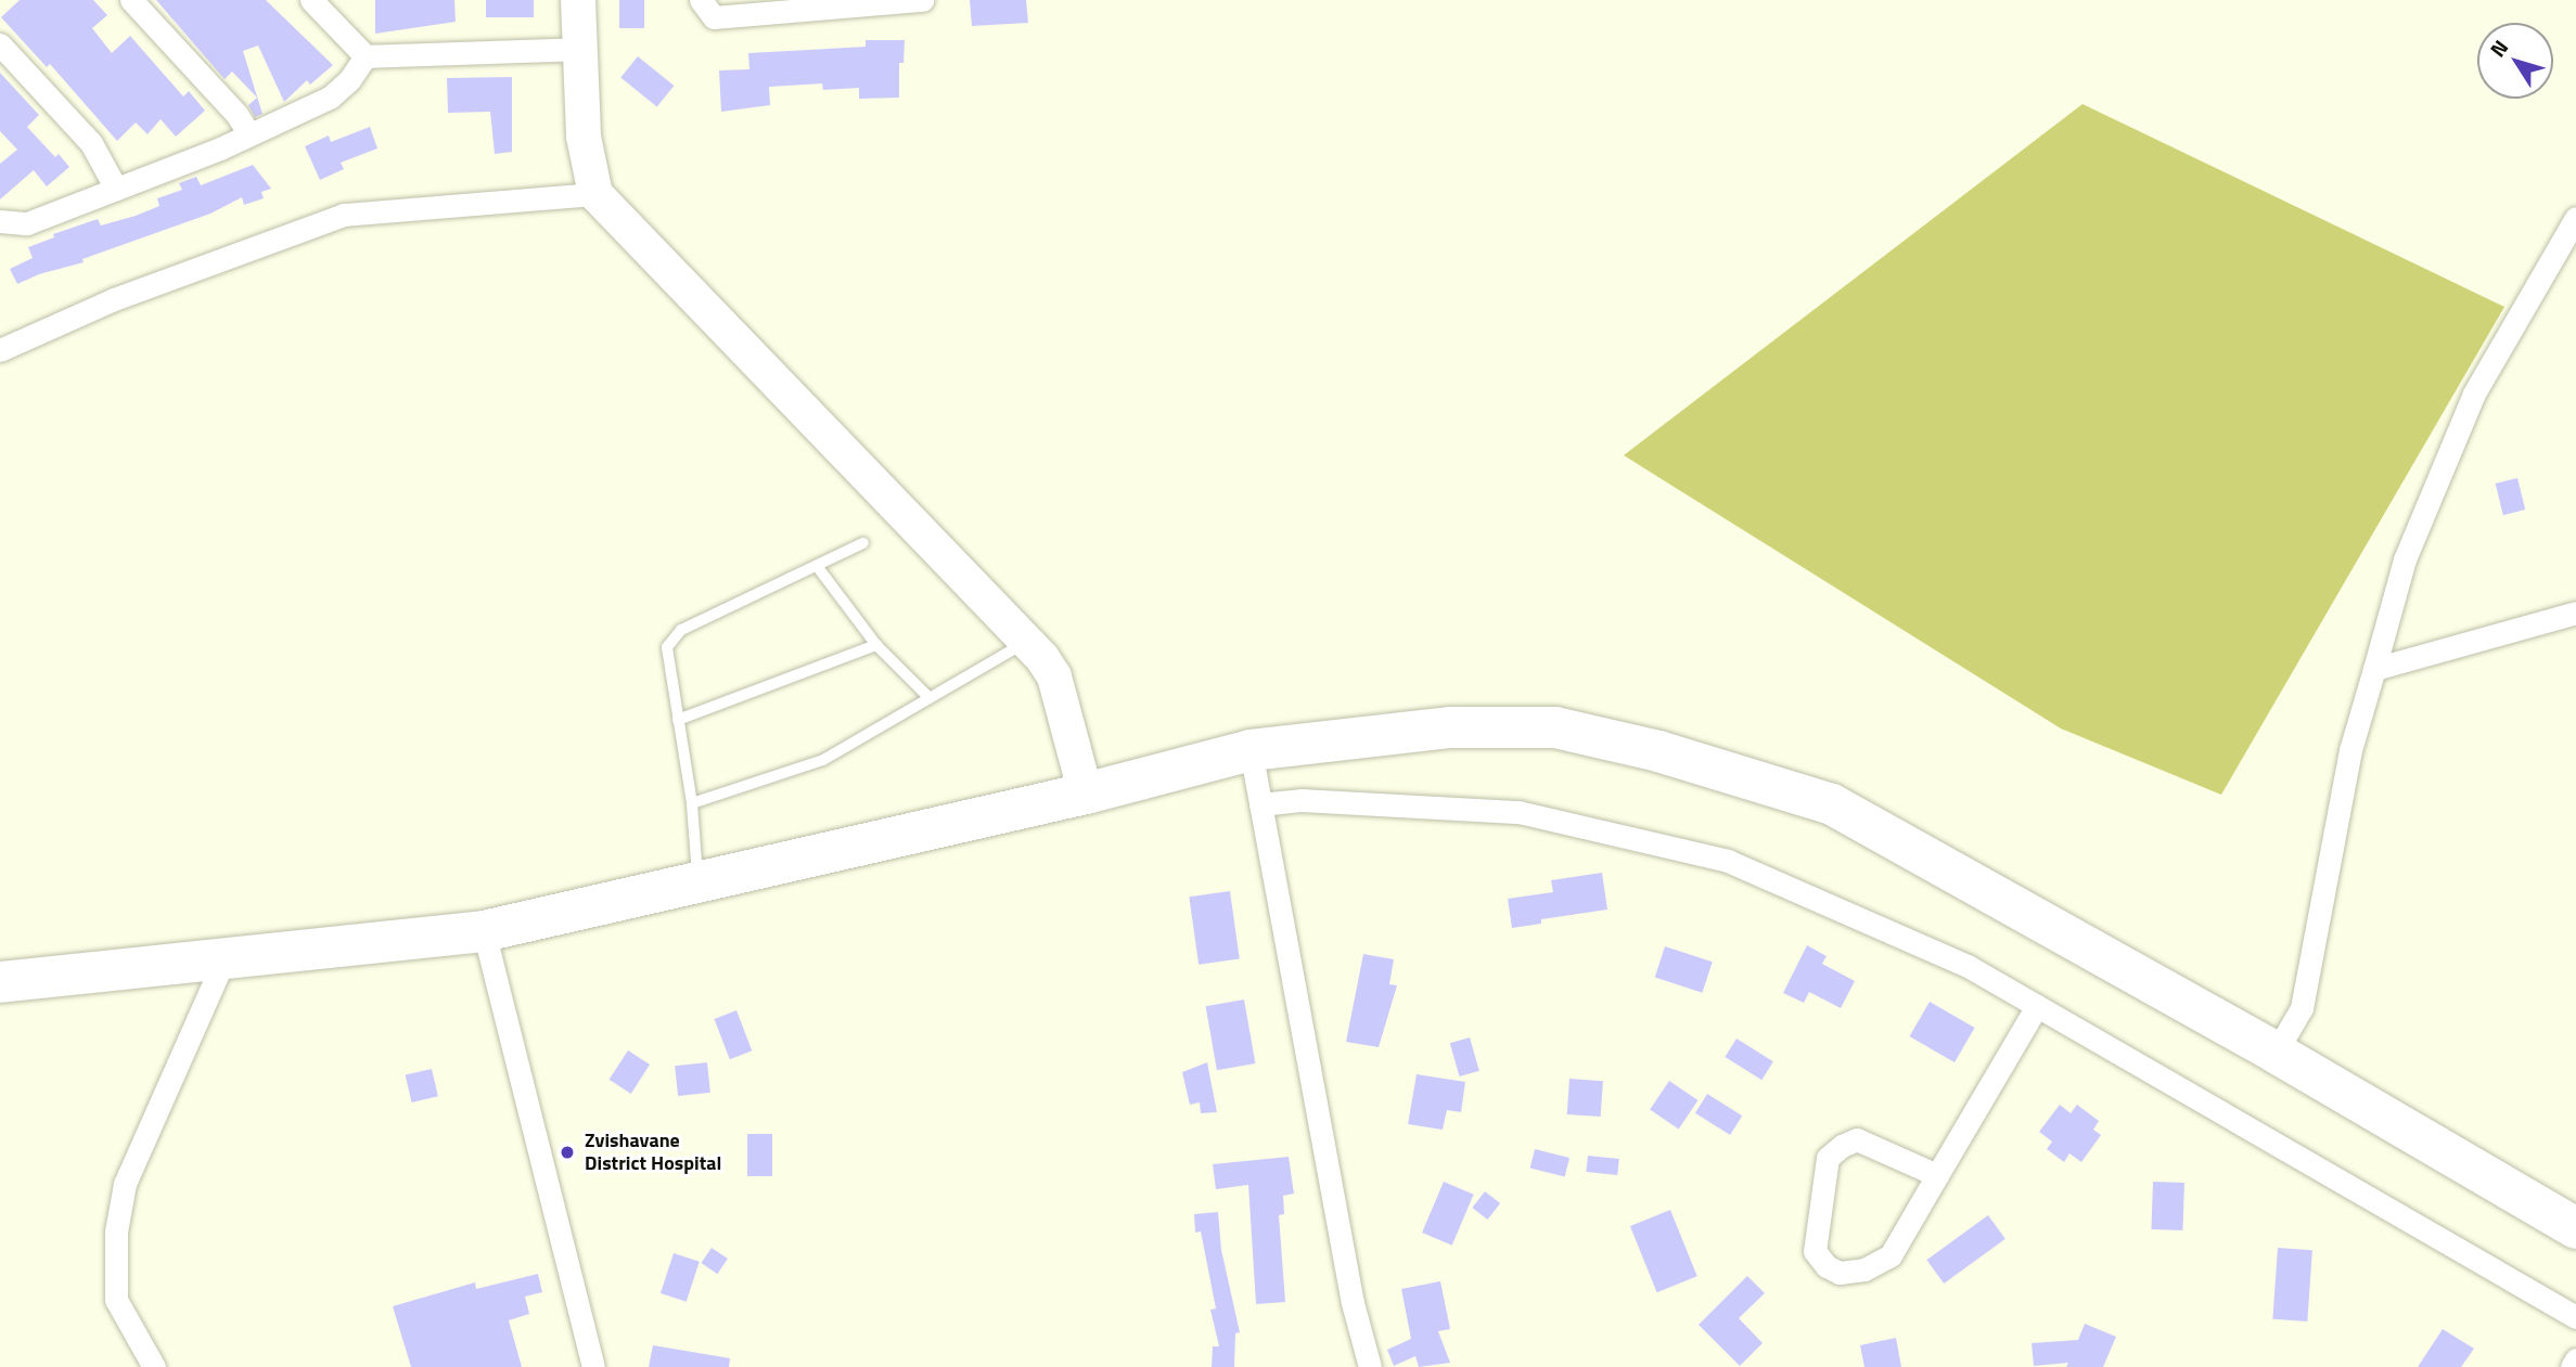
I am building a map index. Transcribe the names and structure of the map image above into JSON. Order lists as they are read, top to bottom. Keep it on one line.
{"places":["Zvishavane District Hospital"],"north":"top left"}
